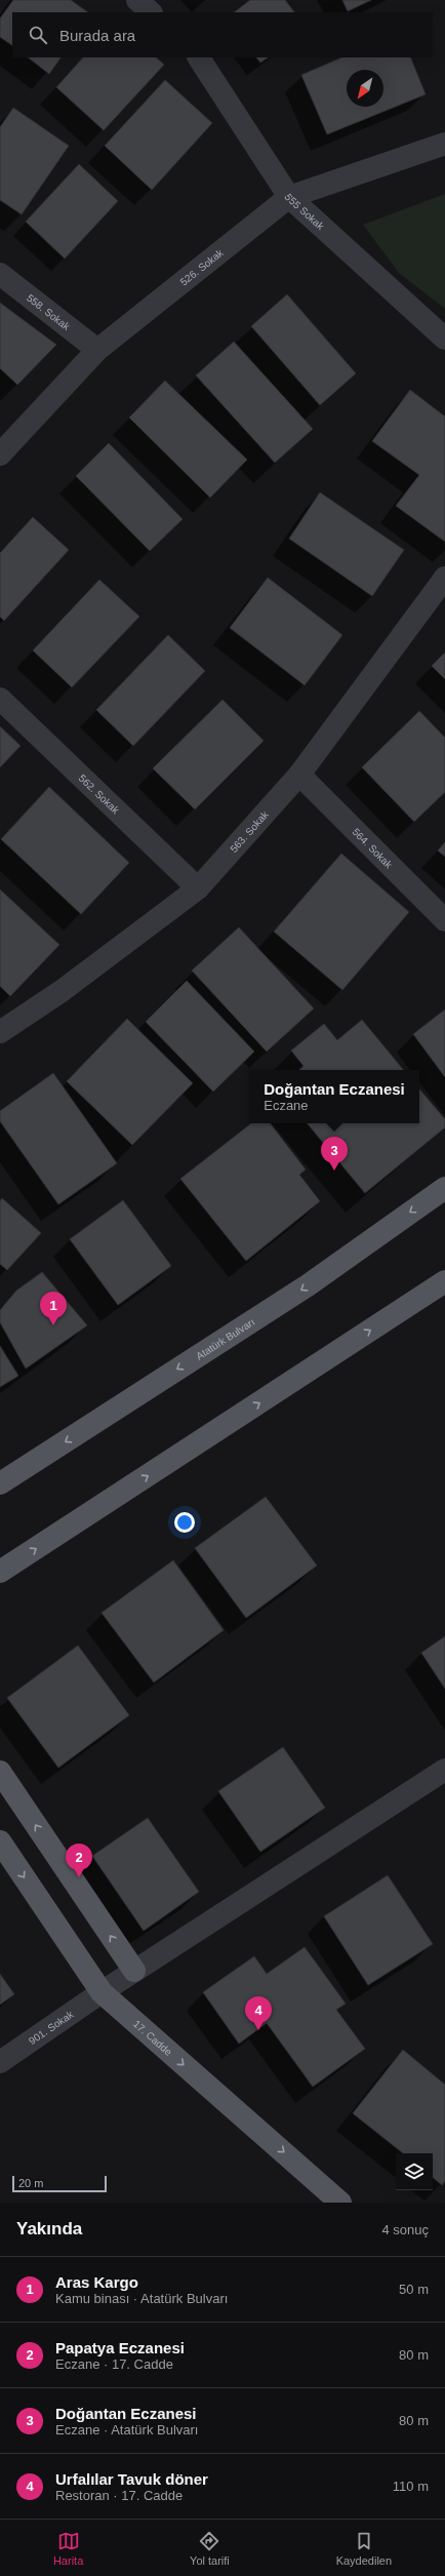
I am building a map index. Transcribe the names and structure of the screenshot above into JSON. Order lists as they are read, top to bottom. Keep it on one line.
{"streets":{"main road":["Atatürk Bulvarı","17. Cadde"],"street":["555 Sokak","526. Sokak","558. Sokak","562. Sokak","563. Sokak","564. Sokak","901. Sokak"]},"crossings":[["555 Sokak","526. Sokak"],["526. Sokak","558. Sokak"],["562. Sokak","563. Sokak"],["563. Sokak","564. Sokak"],["901. Sokak","17. Cadde"]],"scale_bar":"20 m","north":"bottom left","page":{"search":"Burada ara","popup":["Doğantan Eczanesi","Eczane"],"pins":["3","1","2","4"],"scale":"20 m","heading":["Yakında","4 sonuç"],"list":[{"mark":"1","name":"Aras Kargo","note":"Kamu binası · Atatürk Bulvarı","value":"50 m"},{"mark":"2","name":"Papatya Eczanesi","note":"Eczane · 17. Cadde","value":"80 m"},{"mark":"3","name":"Doğantan Eczanesi","note":"Eczane · Atatürk Bulvarı","value":"80 m"},{"mark":"4","name":"Urfalılar Tavuk döner","note":"Restoran · 17. Cadde","value":"110 m"}],"nav":["Harita","Yol tarifi","Kaydedilen"]}}
